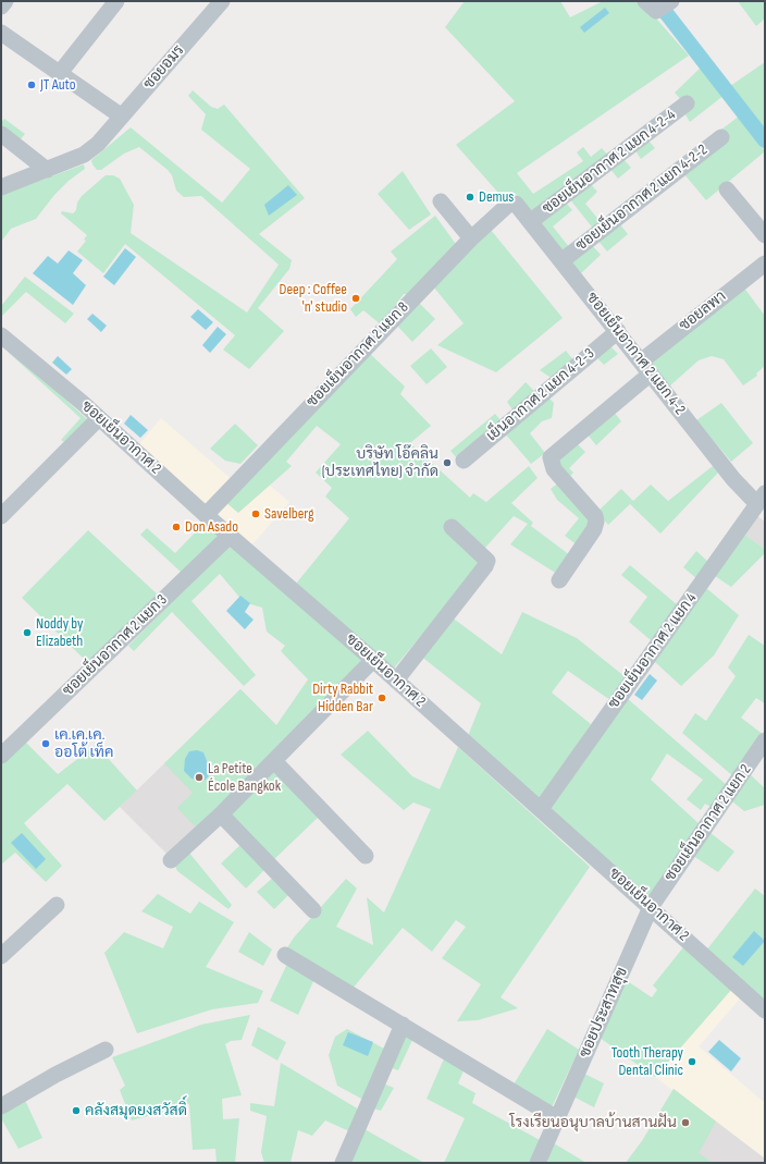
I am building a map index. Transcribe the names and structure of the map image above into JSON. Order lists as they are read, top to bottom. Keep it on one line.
{"streets":{"street":["ซอยอมร","ซอยเย็นอากาศ 2 แยก 4-2-4","ซอยเย็นอากาศ 2 แยก 4-2-2","ซอยลพา","ซอยเย็นอากาศ 2 แยก 4-2","ซอยเย็นอากาศ 2 แยก 8","เย็นอากาศ 2 แยก 4-2-3","ซอยเย็นอากาศ 2","ซอยเย็นอากาศ 2 แยก 3","ซอยเย็นอากาศ 2 แยก 4","ซอยเย็นอากาศ 2 แยก 2","ซอยประสาทสุข"]},"crossings":[["ซอยเย็นอากาศ 2 แยก 4-2-4","ซอยเย็นอากาศ 2 แยก 4-2"],["ซอยเย็นอากาศ 2 แยก 4-2-2","ซอยเย็นอากาศ 2 แยก 4-2"],["ซอยลพา","ซอยเย็นอากาศ 2 แยก 4-2"],["ซอยเย็นอากาศ 2 แยก 4-2","ซอยเย็นอากาศ 2 แยก 8"],["ซอยเย็นอากาศ 2 แยก 4-2","เย็นอากาศ 2 แยก 4-2-3"],["ซอยเย็นอากาศ 2 แยก 4-2","ซอยเย็นอากาศ 2 แยก 4"],["ซอยเย็นอากาศ 2 แยก 8","ซอยเย็นอากาศ 2"],["ซอยเย็นอากาศ 2","ซอยเย็นอากาศ 2 แยก 3"],["ซอยเย็นอากาศ 2","ซอยเย็นอากาศ 2 แยก 4"],["ซอยเย็นอากาศ 2","ซอยเย็นอากาศ 2 แยก 2"],["ซอยเย็นอากาศ 2","ซอยประสาทสุข"],["ซอยเย็นอากาศ 2 แยก 2","ซอยประสาทสุข"]],"places":["JT Auto","Demus","Deep : Coffee 'n' studio","บริษัท โอ๊คลิน (ประเทศไทย) จำกัด","Savelberg","Don Asado","Noddy by Elizabeth","Dirty Rabbit Hidden Bar","เค.เค.เค. ออโต้ เท็ค","La Petite École Bangkok","Tooth Therapy Dental Clinic","คลังสมุดยงสวัสดิ์","โรงเรียนอนุบาลบ้านสานฝัน"]}
